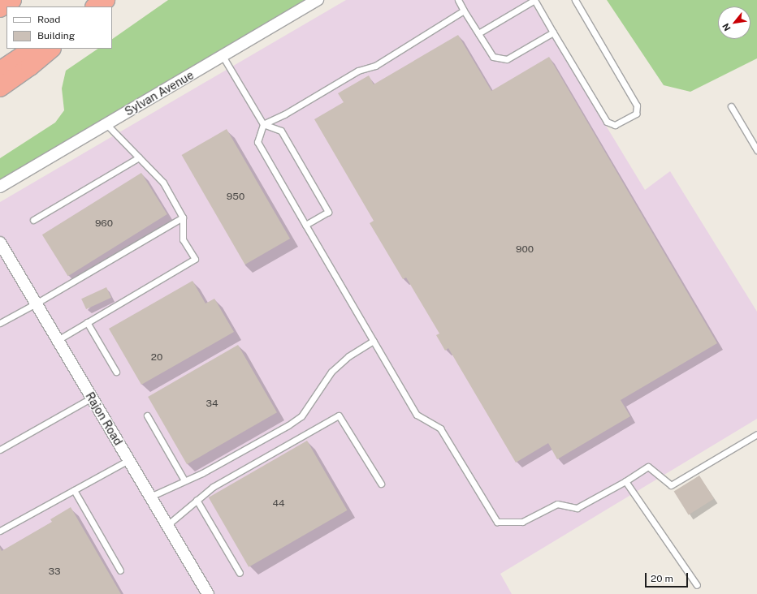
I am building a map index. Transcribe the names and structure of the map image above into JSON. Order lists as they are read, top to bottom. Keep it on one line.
{"streets":{"street":["Sylvan Avenue","Rajon Road"]},"house_numbers":["950","960","900","20","34","44","33"],"legend":["Road","Building"],"scale_bar":"20 m","north":"bottom left"}
